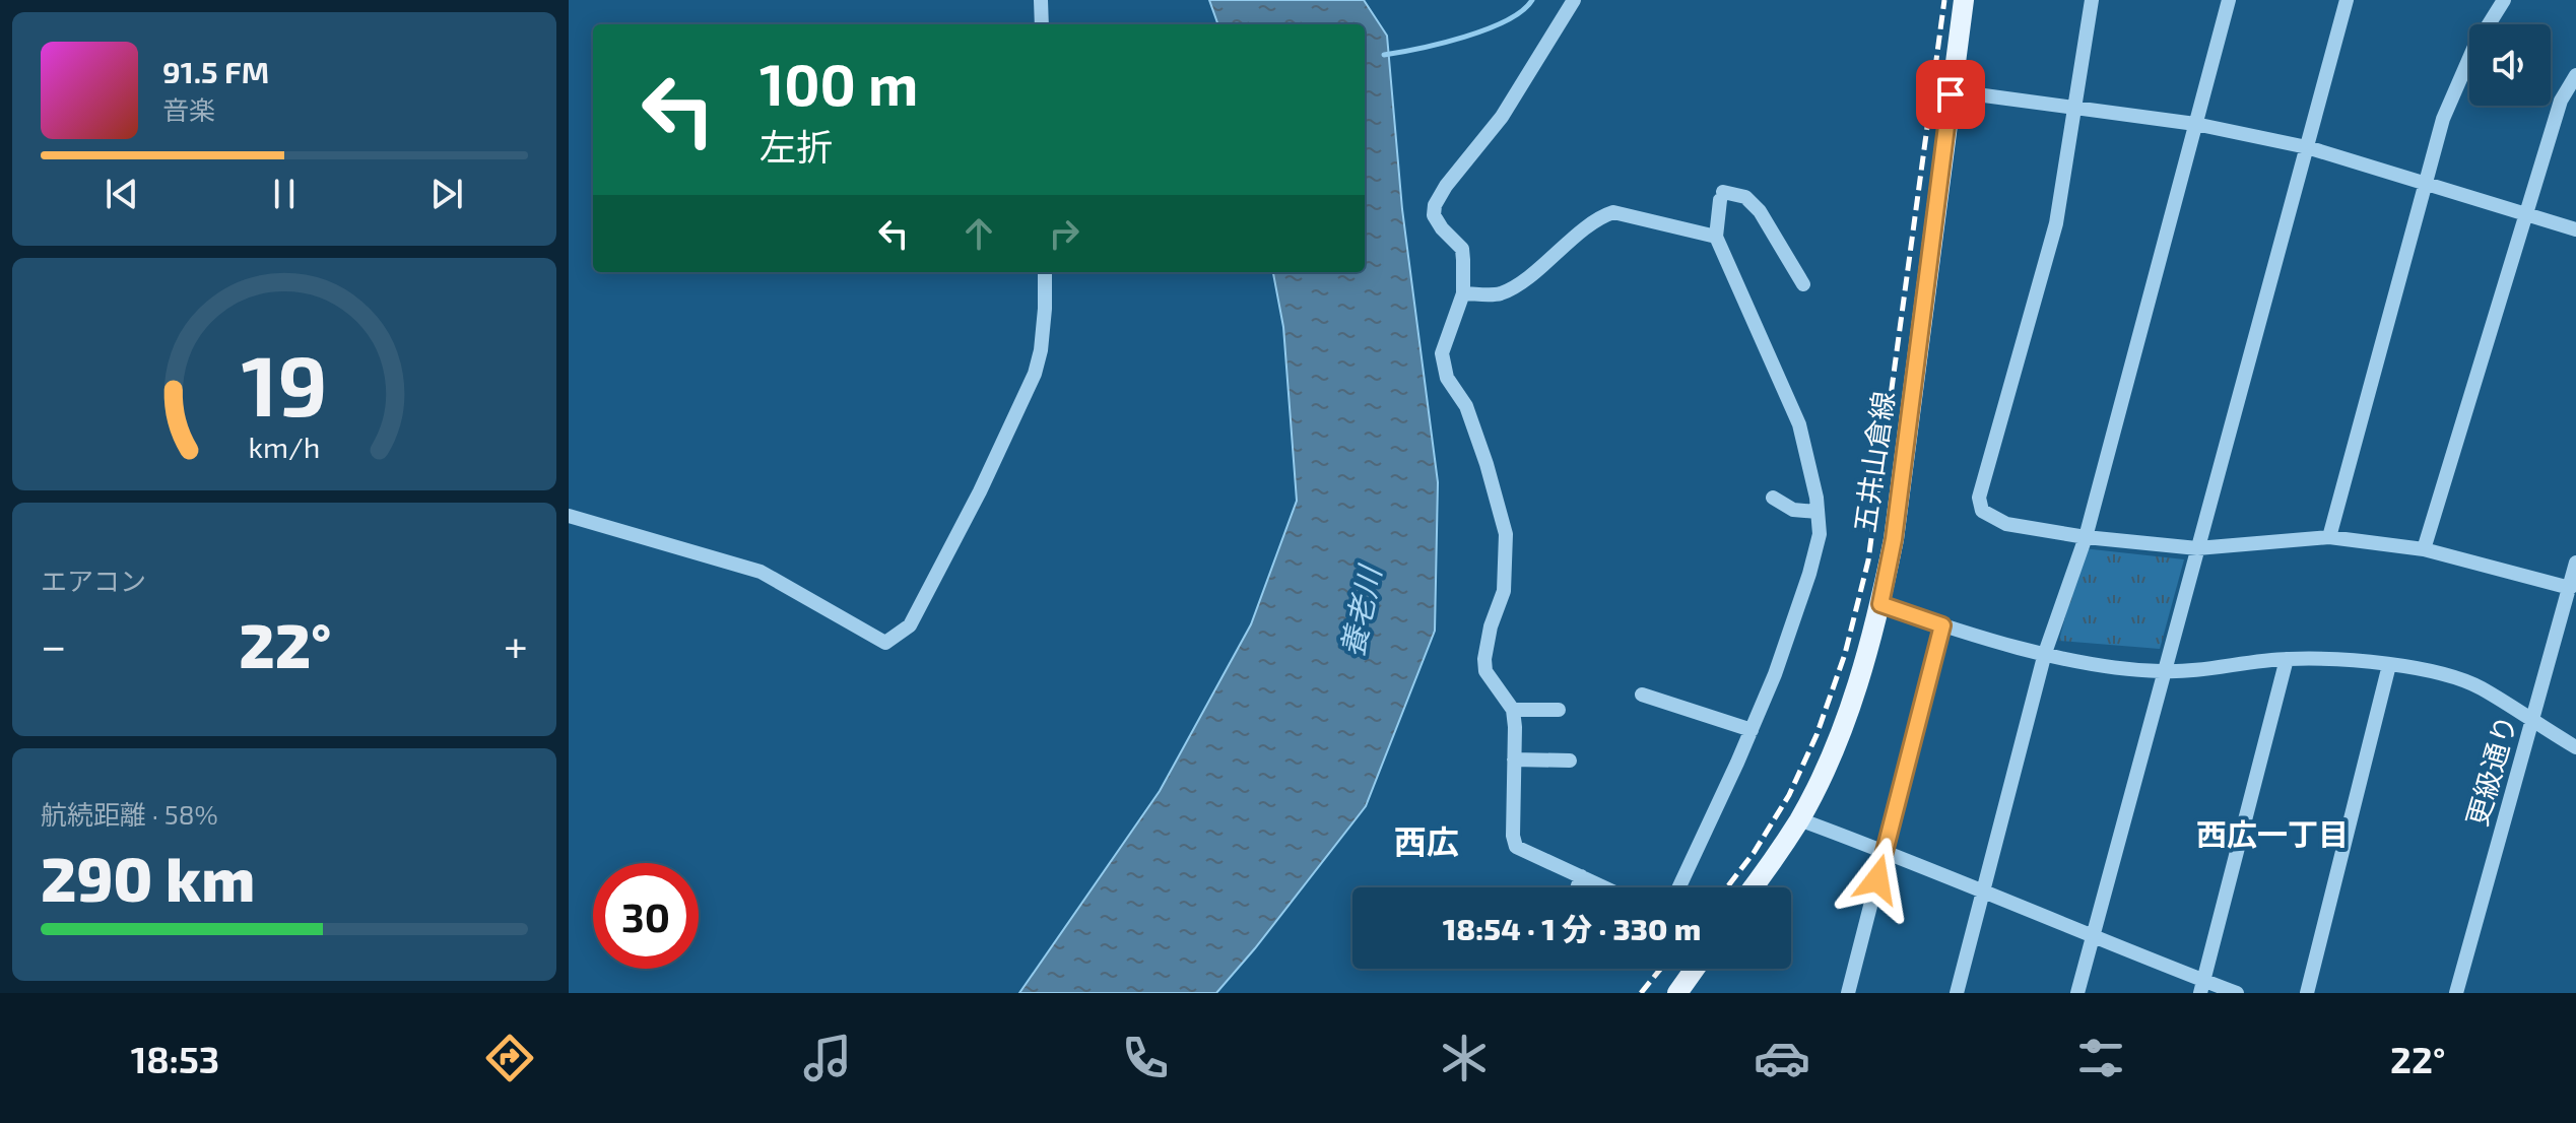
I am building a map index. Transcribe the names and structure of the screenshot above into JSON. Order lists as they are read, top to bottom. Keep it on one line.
{"streets":{"main road":["五井山倉線"],"street":["更級通り"]},"districts":["西広一丁目","西広"],"water":["養老川"],"page":{"turn":["100 m","左折"],"song":["91.5 FM","音楽"],"tile":["エアコン",["航続距離 · 58%","290 km"]],"heat":["−","22°","+"],"limit":"30","trip":"18:54 · 1 分 · 330 m","tabs":["18:53","22°"],"gauge":["19","km/h"]}}
